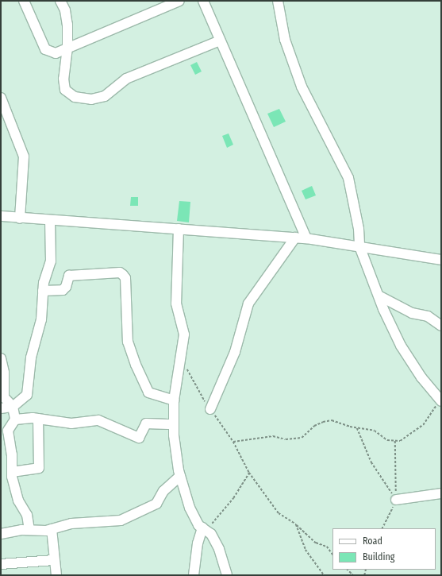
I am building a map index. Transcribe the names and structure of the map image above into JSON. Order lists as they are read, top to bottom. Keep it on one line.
{"legend":["Road","Building"]}
